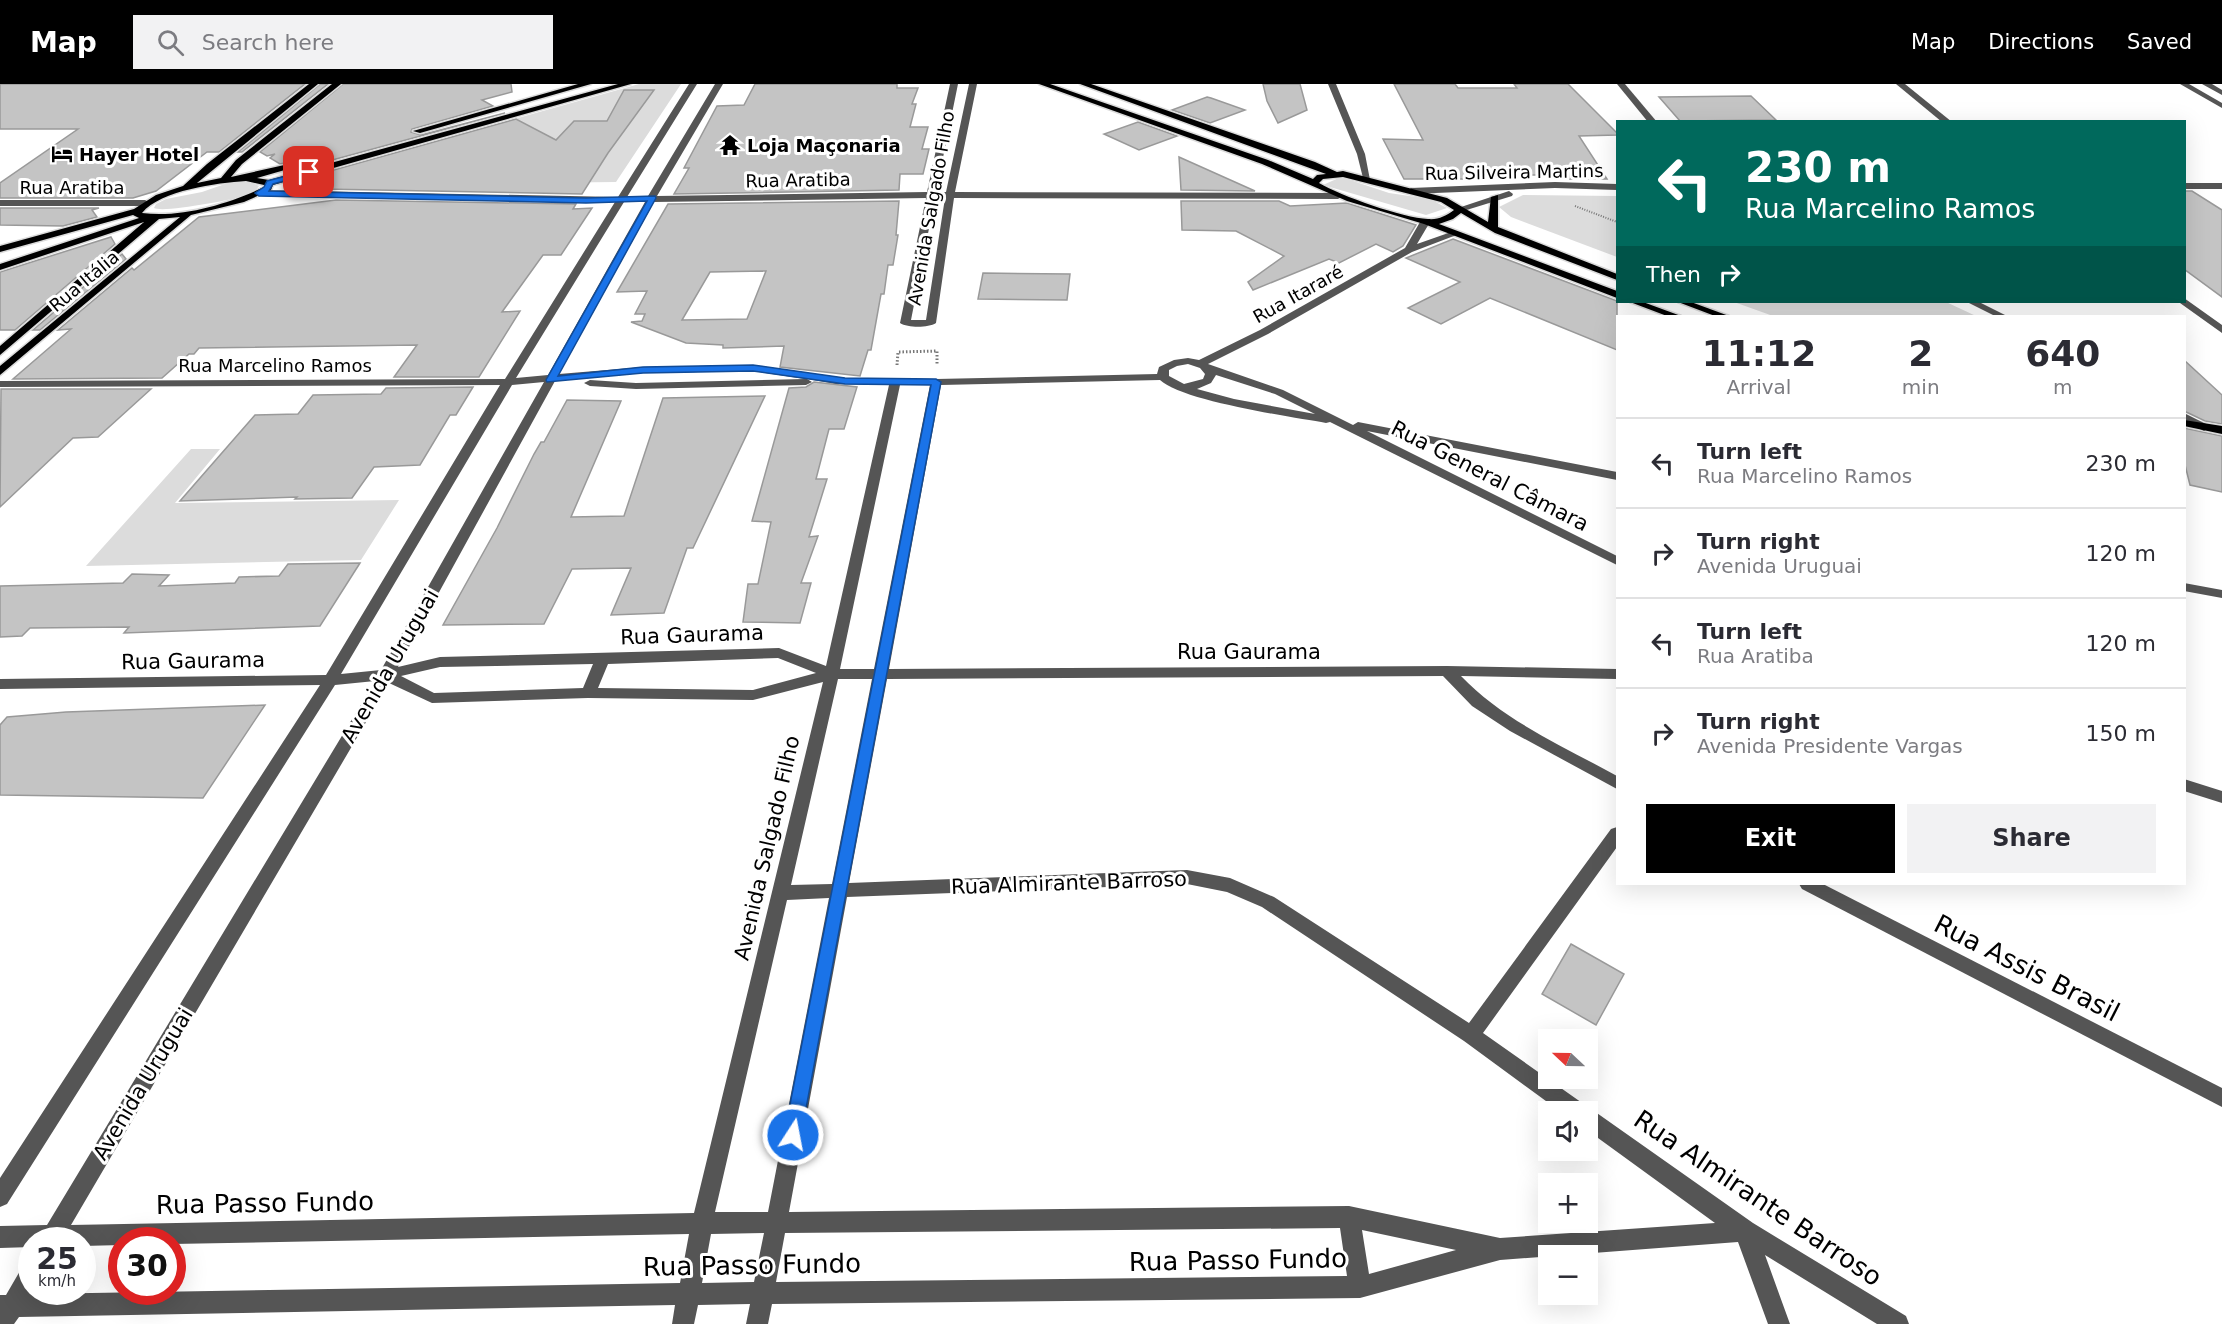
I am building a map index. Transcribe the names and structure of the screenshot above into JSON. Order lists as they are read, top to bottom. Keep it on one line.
{"streets":{"main road":["Rua Itália"],"street":["Rua Silveira Martins","Rua Aratiba","Avenida Salgado Filho","Rua Itararé","Rua Marcelino Ramos","Rua General Câmara","Rua Gaurama","Avenida Uruguai","Rua Almirante Barroso","Rua Assis Brasil","Rua Passo Fundo"]},"crossings":[["Rua Aratiba","Avenida Salgado Filho"],["Rua Aratiba","Avenida Uruguai"],["Avenida Salgado Filho","Rua Marcelino Ramos"],["Avenida Salgado Filho","Rua Gaurama"],["Avenida Salgado Filho","Rua Almirante Barroso"],["Avenida Salgado Filho","Rua Passo Fundo"],["Rua Itararé","Rua General Câmara"],["Rua Marcelino Ramos","Rua General Câmara"],["Rua Marcelino Ramos","Avenida Uruguai"],["Rua Gaurama","Avenida Uruguai"],["Rua Almirante Barroso","Rua Passo Fundo"]],"places":{"temple":["Loja Maçonaria"],"hotel":["Hayer Hotel"]},"north":"left","page":{"header":"Map","search":"Search here","nav":["Map","Directions","Saved"],"turn":["230 m","Rua Marcelino Ramos"],"then":"Then","eta":["11:12","Arrival","2","min","640","m"],"list":[{"name":"Turn left","note":"Rua Marcelino Ramos","value":"230 m"},{"name":"Turn right","note":"Avenida Uruguai","value":"120 m"},{"name":"Turn left","note":"Rua Aratiba","value":"120 m"},{"name":"Turn right","note":"Avenida Presidente Vargas","value":"150 m"}],"buttons":["Exit","Share"],"map_buttons":["+","−"],"speed":"25 km/h","limit":"30"}}
